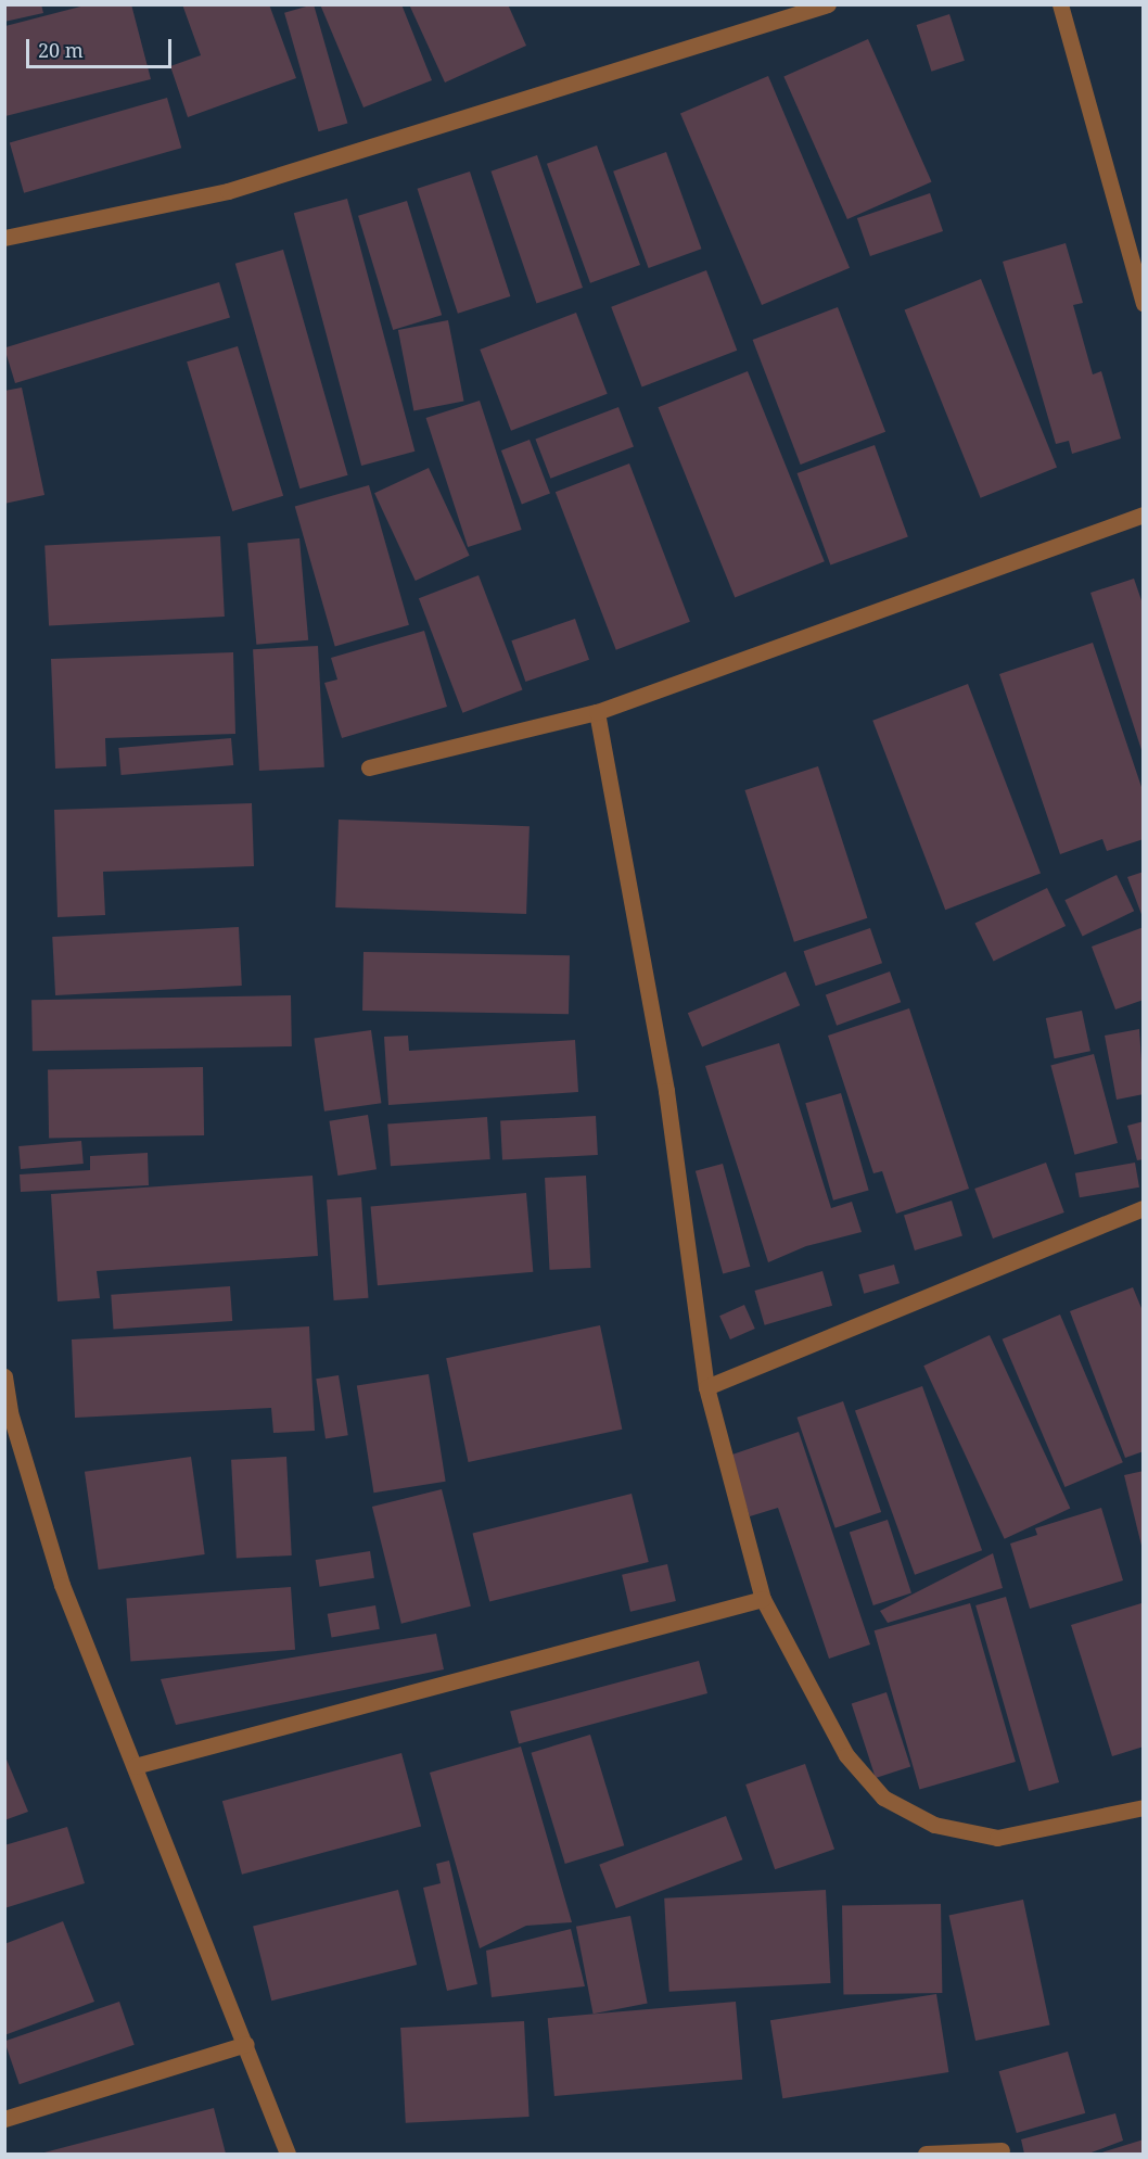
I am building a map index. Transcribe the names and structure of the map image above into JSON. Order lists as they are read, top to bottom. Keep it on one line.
{"scale_bar":"20 m"}
